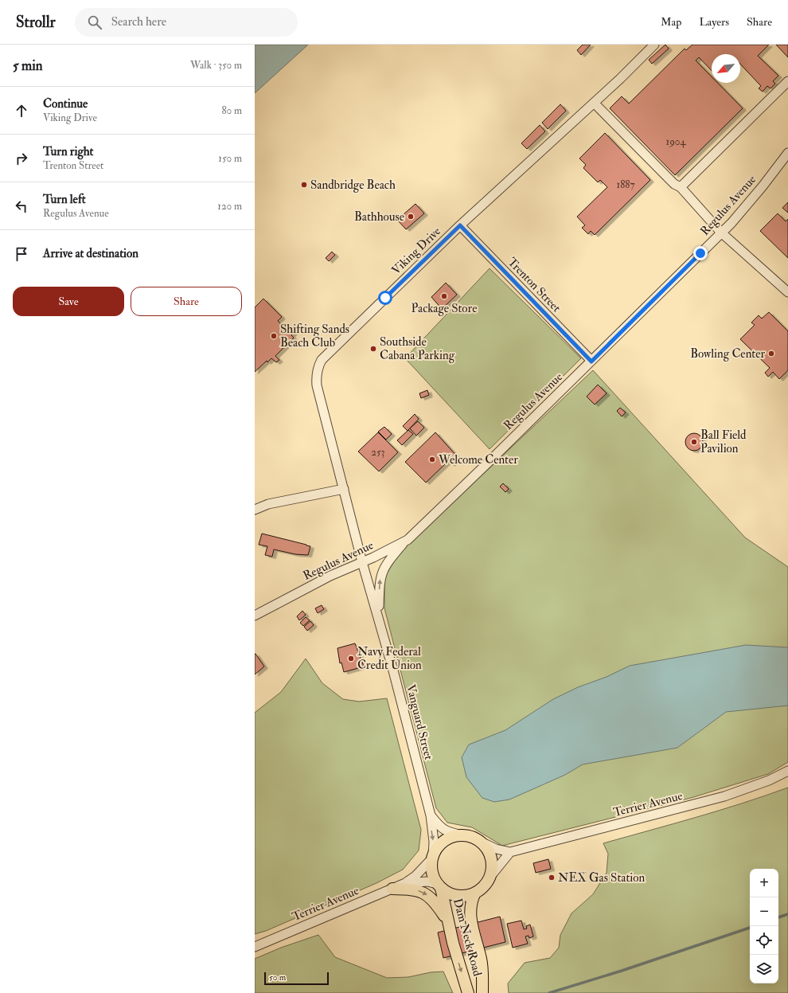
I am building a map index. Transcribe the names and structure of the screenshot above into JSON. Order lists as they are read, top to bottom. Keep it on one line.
{"streets":{"main road":["Dam Neck Road"],"street":["Regulus Avenue","Viking Drive","Trenton Street","Vanguard Street","Terrier Avenue"]},"crossings":[["Regulus Avenue","Viking Drive"],["Regulus Avenue","Trenton Street"],["Regulus Avenue","Vanguard Street"],["Viking Drive","Trenton Street"],["Viking Drive","Vanguard Street"],["Vanguard Street","Terrier Avenue"],["Vanguard Street","Dam Neck Road"],["Terrier Avenue","Dam Neck Road"]],"places":["Sandbridge Beach","Bathhouse","Package Store","Shifting Sands Beach Club","Southside Cabana Parking","Bowling Center","Ball Field Pavilion","Welcome Center","Navy Federal Credit Union","NEX Gas Station"],"house_numbers":["1904","1887","253"],"scale_bar":"50 m","north":"bottom left","page":{"header":"Strollr","search":"Search here","nav":["Map","Layers","Share"],"heading":["5 min","Walk · 350 m"],"list":[["Continue","Viking Drive","80 m"],["Turn right","Trenton Street","150 m"],["Turn left","Regulus Avenue","120 m"],"Arrive at destination"],"buttons":["Save","Share"],"map_buttons":["+","−"],"scale":"50 m"}}
